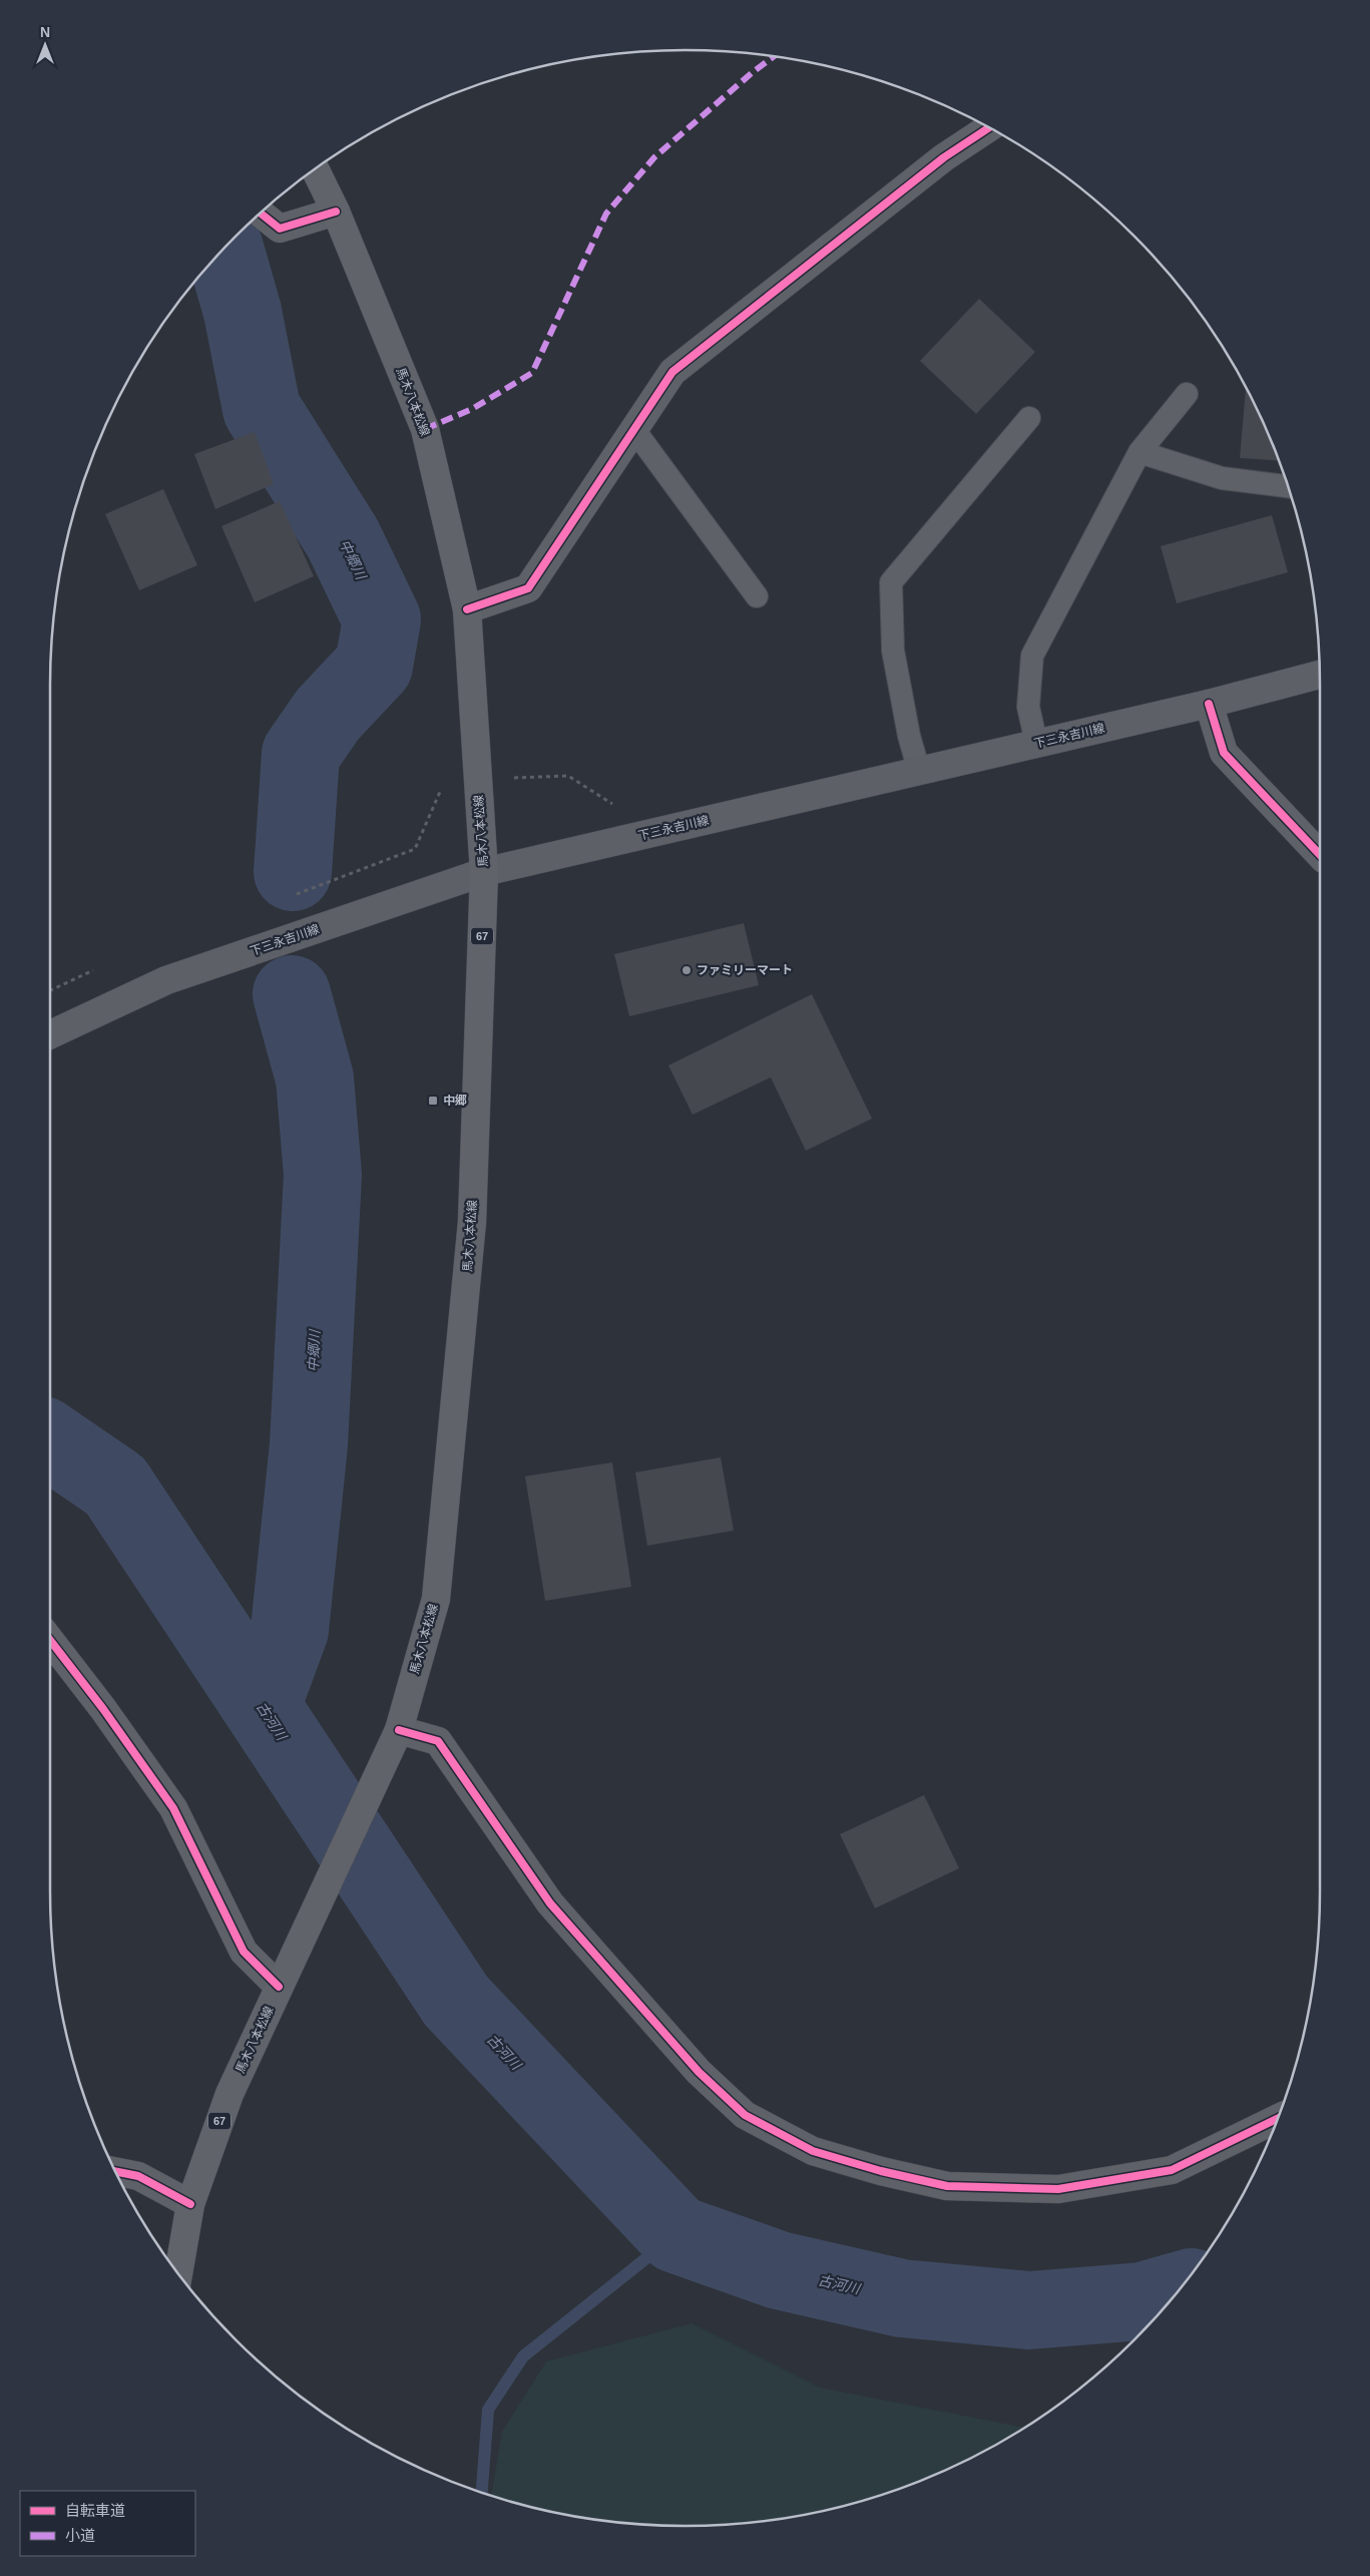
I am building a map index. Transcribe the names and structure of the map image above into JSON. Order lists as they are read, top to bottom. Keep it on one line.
{"streets":{"main road":["馬木八本松線","下三永吉川線","67"]},"crossings":[["馬木八本松線","下三永吉川線"]],"water":["中郷川","古河川"],"places":{"other":["ファミリーマート"],"transit":["中郷"]},"legend":["自転車道","小道"],"north":"top"}
